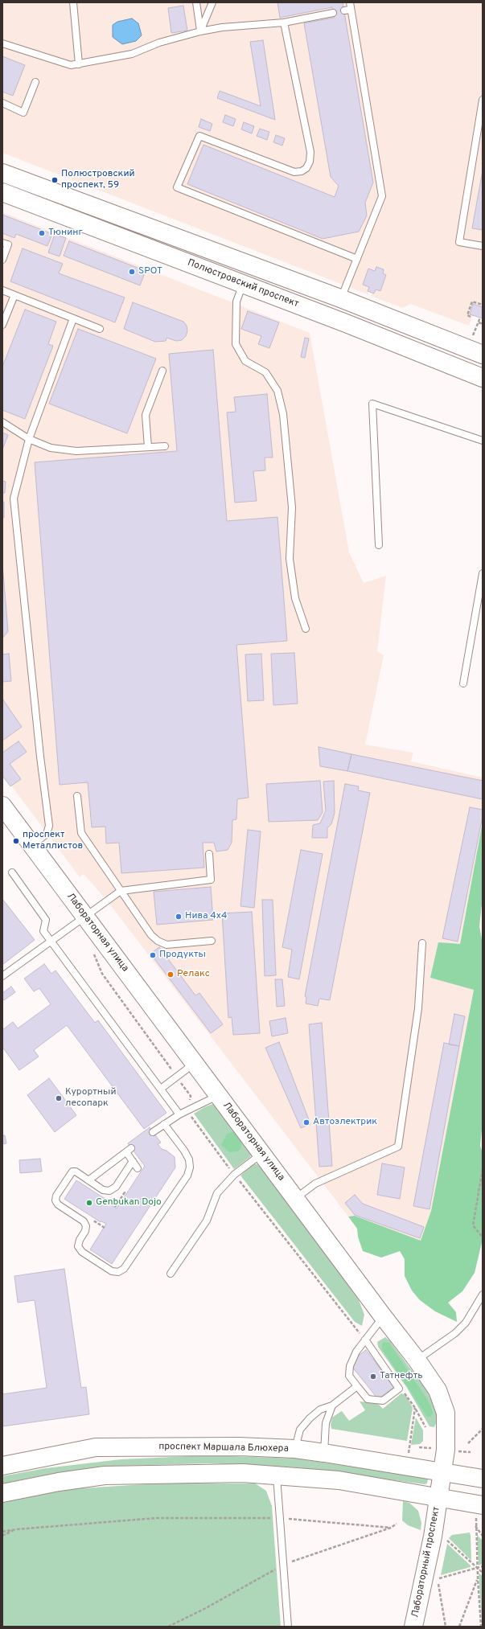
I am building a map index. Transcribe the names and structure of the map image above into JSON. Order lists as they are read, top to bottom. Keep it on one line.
{"streets":{"main road":["Полюстровский проспект","Лабораторная улица","проспект Маршала Блюхера","Лабораторный проспект"]},"crossings":[["Лабораторная улица","проспект Маршала Блюхера"],["Лабораторная улица","Лабораторный проспект"]],"places":["Полюстровский проспект, 59","Тюнинг","SPOT","проспект Металлистов","Нива 4х4","Продукты","Релакс","Курортный лесопарк","Автоэлектрик","Genbukan Dojo","Татнефть"]}
